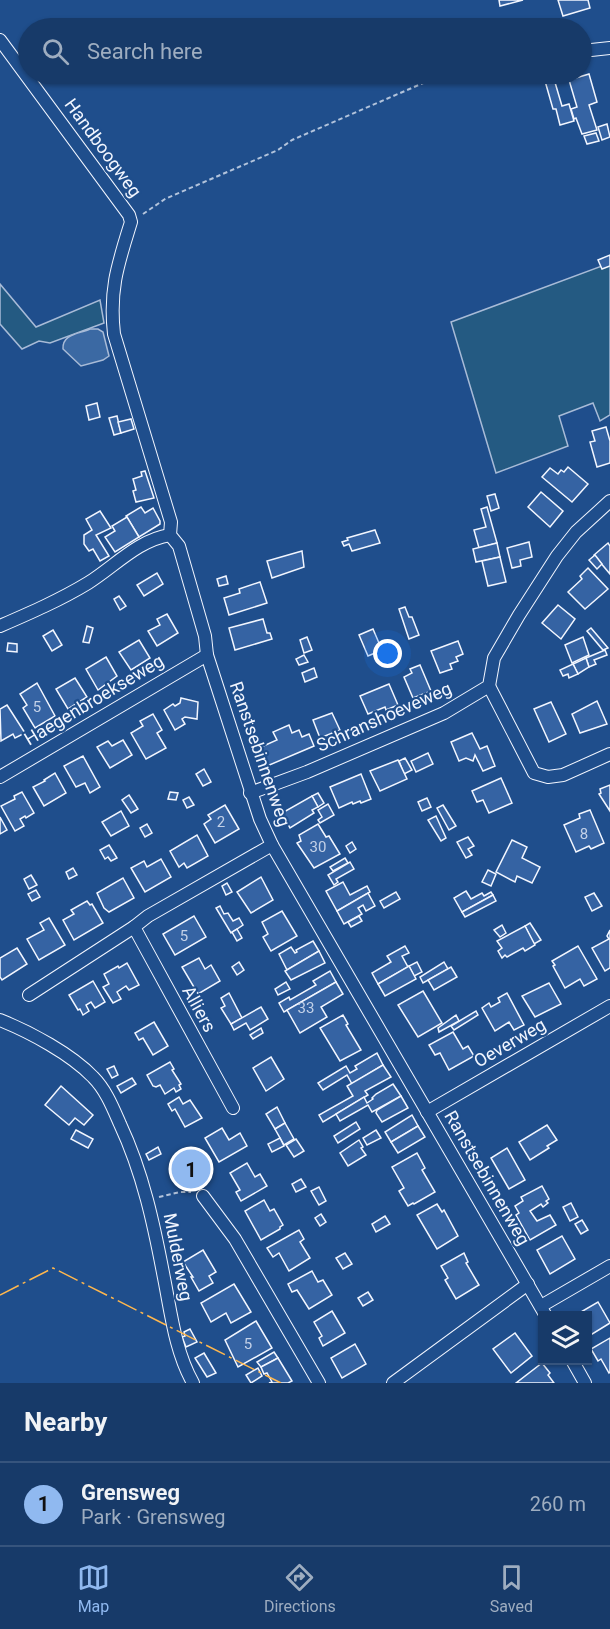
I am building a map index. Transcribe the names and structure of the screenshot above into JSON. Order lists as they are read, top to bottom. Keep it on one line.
{"streets":{"street":["Handboogweg","Haegenbroekseweg","Schranshoeveweg","Ranstsebinnenweg","Alliers","Oeverweg","Mulderweg"]},"crossings":[["Handboogweg","Ranstsebinnenweg"],["Haegenbroekseweg","Ranstsebinnenweg"],["Schranshoeveweg","Ranstsebinnenweg"],["Ranstsebinnenweg","Oeverweg"]],"house_numbers":["5","2","8","30","5","33","5"],"page":{"search":"Search here","pins":"1","heading":"Nearby","list":[{"mark":"1","name":"Grensweg","note":"Park · Grensweg","value":"260 m"}],"nav":["Map","Directions","Saved"]}}
